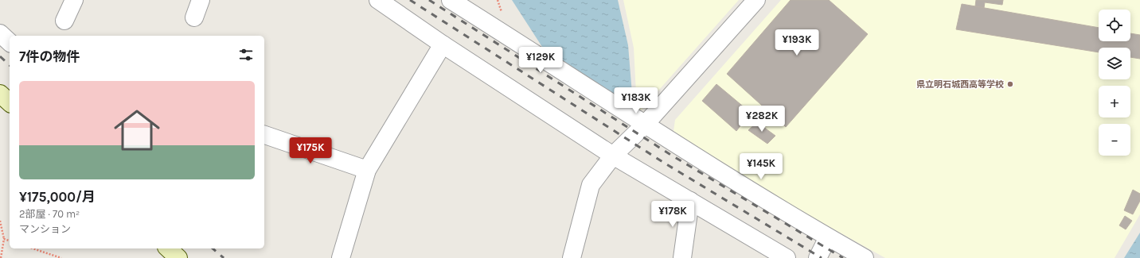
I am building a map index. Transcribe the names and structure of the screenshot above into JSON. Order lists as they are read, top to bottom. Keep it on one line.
{"places":["県立明石城西高等学校"],"page":{"map_buttons":["+","−"],"price":["¥193K","¥129K","¥183K","¥282K","¥175K","¥145K","¥178K"],"heading":"7件の物件","list":[{"name":"¥175,000/月","note":"2部屋 · 70 m² · マンション"}]}}
